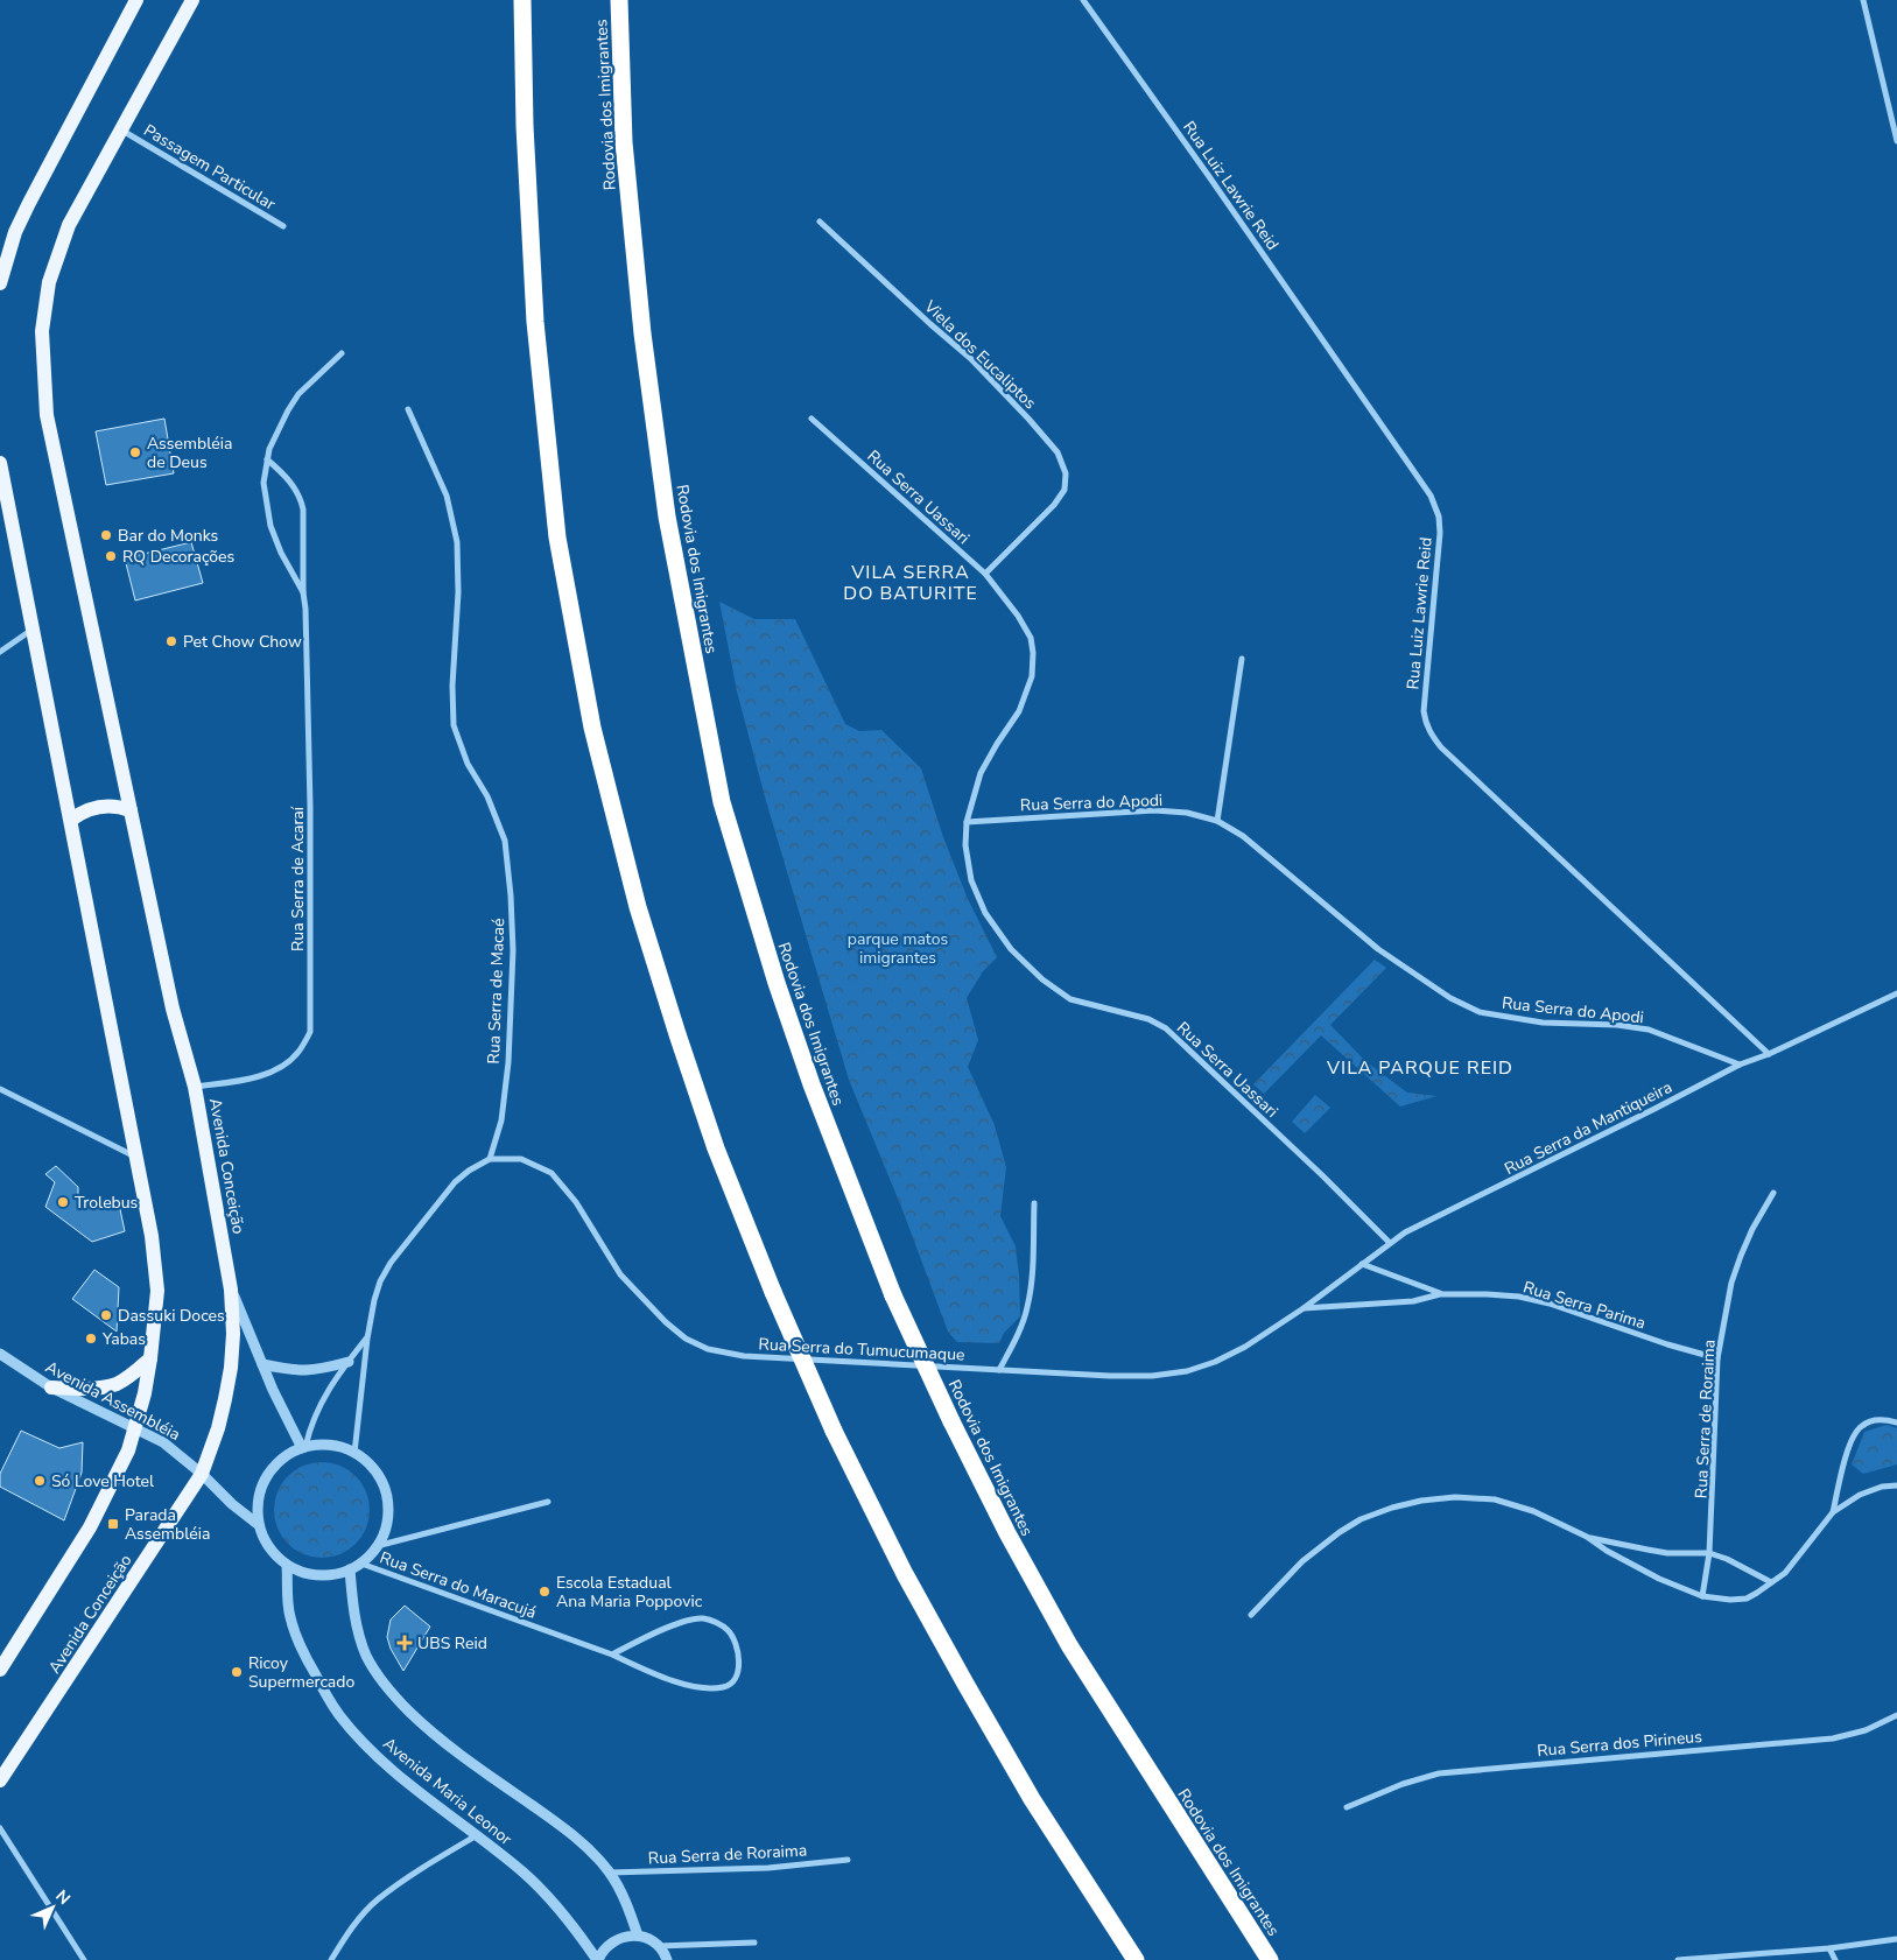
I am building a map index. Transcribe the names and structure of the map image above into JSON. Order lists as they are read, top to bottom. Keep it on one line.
{"streets":{"highway":["Rodovia dos Imigrantes"],"main road":["Avenida Conceição"],"street":["Passagem Particular","Rua Luiz Lawrie Reid","Viela dos Eucaliptos","Rua Serra Uassari","Rua Serra do Apodi","Rua Serra de Acaraí","Rua Serra de Macaé","Rua Serra da Mantiqueira","Rua Serra Parima","Rua Serra do Tumucumaque","Avenida Assembléia","Rua Serra de Roraima","Rua Serra do Maracujá","Rua Serra dos Pirineus","Avenida Maria Leonor"]},"crossings":[["Passagem Particular","Avenida Conceição"],["Rua Luiz Lawrie Reid","Rua Serra da Mantiqueira"],["Viela dos Eucaliptos","Rua Serra Uassari"],["Rua Serra Uassari","Rua Serra do Apodi"],["Rua Serra Uassari","Rua Serra da Mantiqueira"],["Rua Serra do Apodi","Rua Serra da Mantiqueira"],["Rua Serra de Acaraí","Avenida Conceição"],["Rua Serra de Macaé","Rua Serra do Tumucumaque"],["Rua Serra da Mantiqueira","Rua Serra Parima"],["Rua Serra da Mantiqueira","Rua Serra do Tumucumaque"],["Avenida Conceição","Avenida Assembléia"],["Rua Serra Parima","Rua Serra do Tumucumaque"],["Rua Serra Parima","Rua Serra de Roraima"],["Avenida Assembléia","Rua Serra do Maracujá"],["Avenida Assembléia","Avenida Maria Leonor"],["Rua Serra do Maracujá","Avenida Maria Leonor"]],"districts":["VILA SERRA DO BATURITE","VILA PARQUE REID"],"parks":["parque matos imigrantes"],"places":{"other":["Assembléia de Deus","Bar do Monks","RQ Decorações","Pet Chow Chow","Trolebus","Dassuki Doces","Yabas","Só Love Hotel","Escola Estadual Ana Maria Poppovic","Ricoy Supermercado"],"transit":["Parada Assembléia"],"health":["UBS Reid"]},"north":"top right"}
